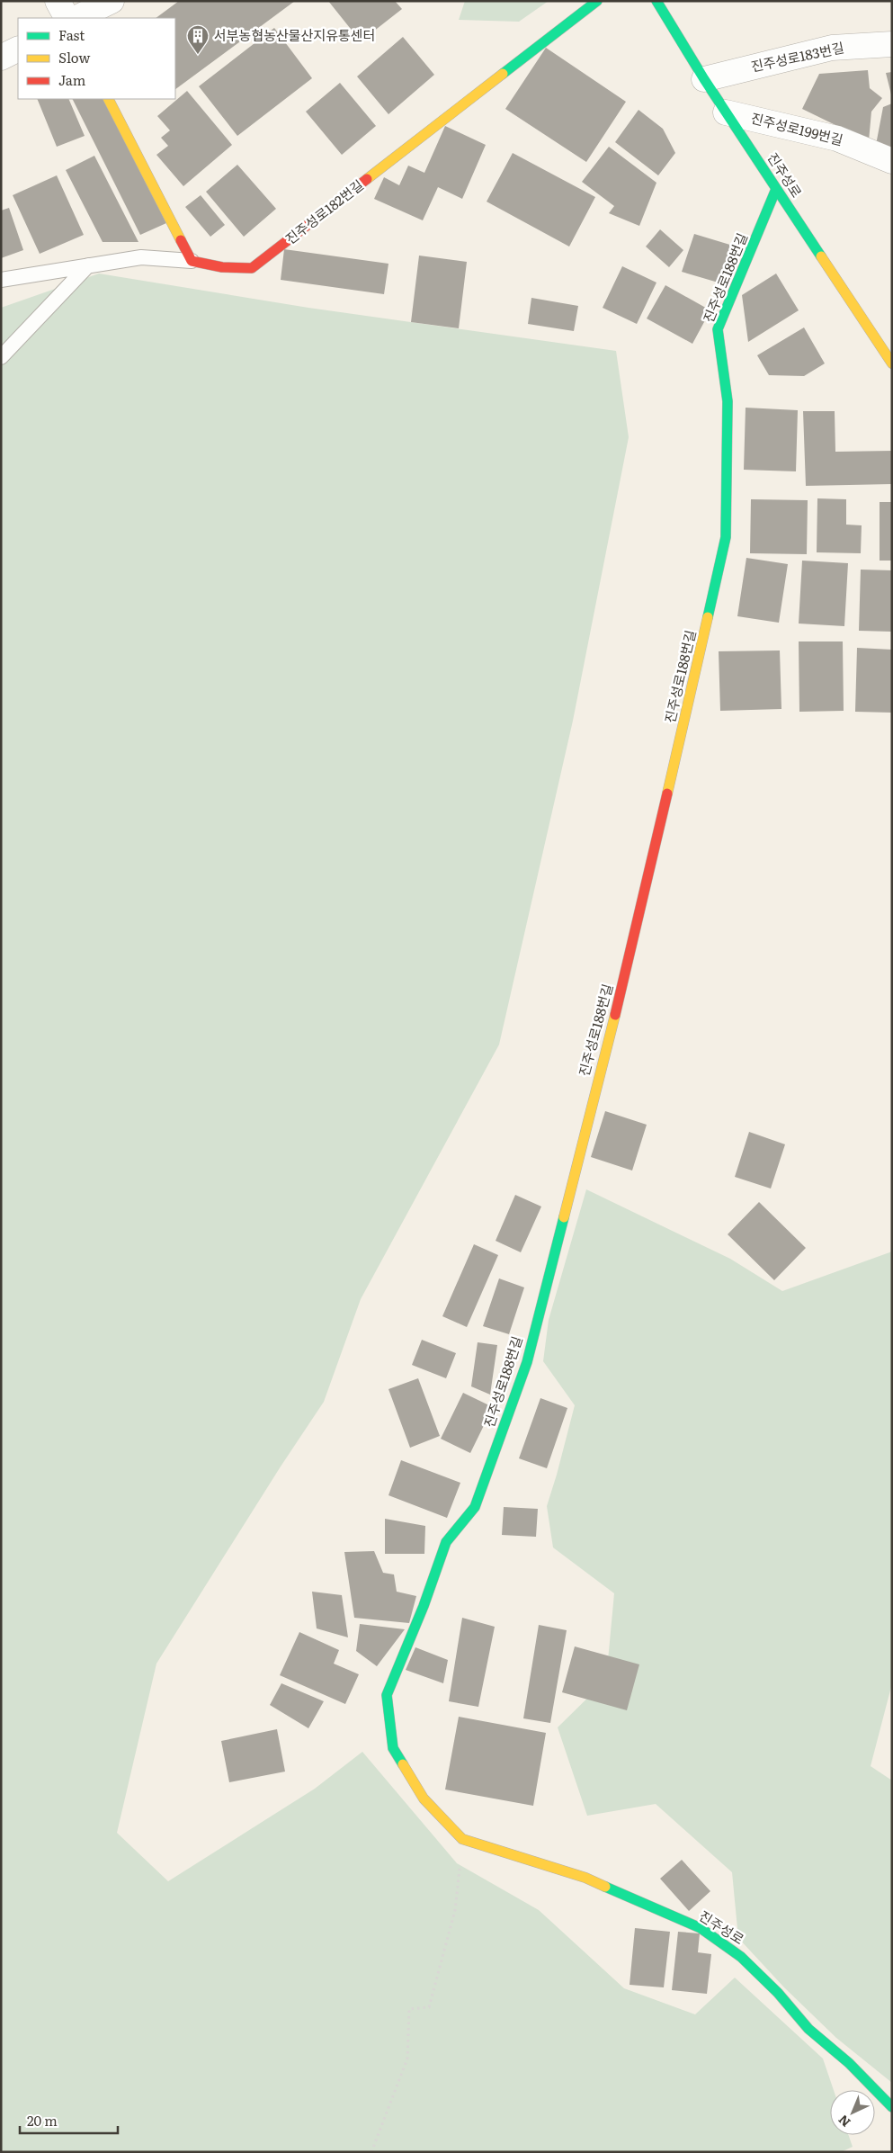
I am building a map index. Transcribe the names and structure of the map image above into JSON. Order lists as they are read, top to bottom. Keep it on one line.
{"streets":{"street":["진주성로183번길","진주성로199번길","진주성로","진주성로182번길","진주성로188번길"]},"crossings":[["진주성로183번길","진주성로"],["진주성로199번길","진주성로"],["진주성로","진주성로188번길"]],"places":{"building":["서부농협농산물산지유통센터"]},"legend":["Fast","Slow","Jam"],"scale_bar":"20 m","north":"bottom left"}
